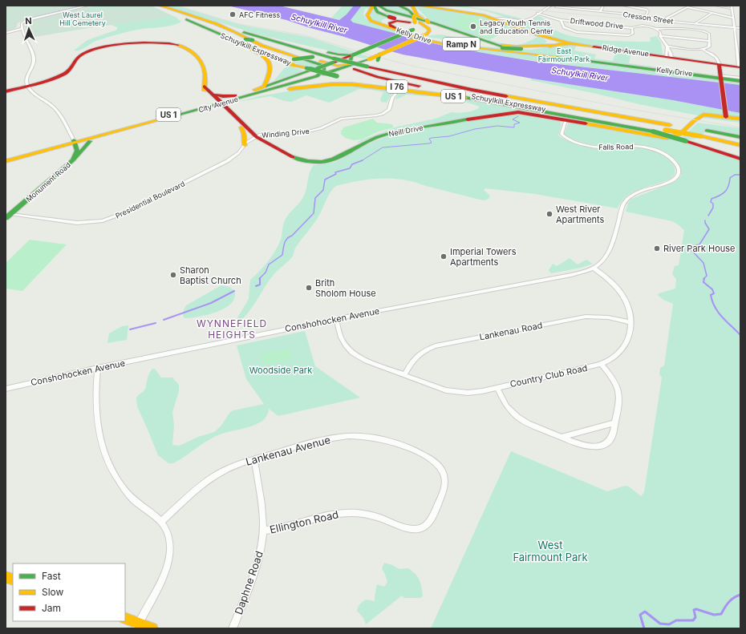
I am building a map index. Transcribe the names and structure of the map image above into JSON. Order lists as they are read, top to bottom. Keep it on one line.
{"streets":{"main road":["Kelly Drive","Ramp N","Schuylkill Expressway","Ridge Avenue","I 76","US 1","City Avenue","Neill Drive","Falls Road","Monument Road"],"street":["Cresson Street","Driftwood Drive","Winding Drive","Presidential Boulevard","Conshohocken Avenue","Lankenau Road","Country Club Road","Lankenau Avenue","Ellington Road","Daphne Road"]},"crossings":[["Kelly Drive","Ramp N"],["Kelly Drive","City Avenue"],["Ramp N","Ridge Avenue"],["Ramp N","City Avenue"],["Schuylkill Expressway","US 1"],["Schuylkill Expressway","City Avenue"],["US 1","City Avenue"],["City Avenue","Monument Road"],["Neill Drive","Winding Drive"],["Neill Drive","Falls Road"],["Neill Drive","Presidential Boulevard"],["Winding Drive","Presidential Boulevard"],["Falls Road","Conshohocken Avenue"],["Monument Road","Presidential Boulevard"],["Conshohocken Avenue","Country Club Road"],["Lankenau Road","Country Club Road"],["Lankenau Avenue","Ellington Road"],["Lankenau Avenue","Daphne Road"],["Ellington Road","Daphne Road"]],"districts":["WYNNEFIELD HEIGHTS"],"water":["Schuylkill River"],"parks":["West Laurel Hill Cemetery","East Fairmount Park","Woodside Park","West Fairmount Park"],"places":["AFC Fitness","Legacy Youth Tennis and Education Center","West River Apartments","River Park House","Imperial Towers Apartments","Sharon Baptist Church","Brith Sholom House"],"legend":["Fast","Slow","Jam"],"north":"top"}
